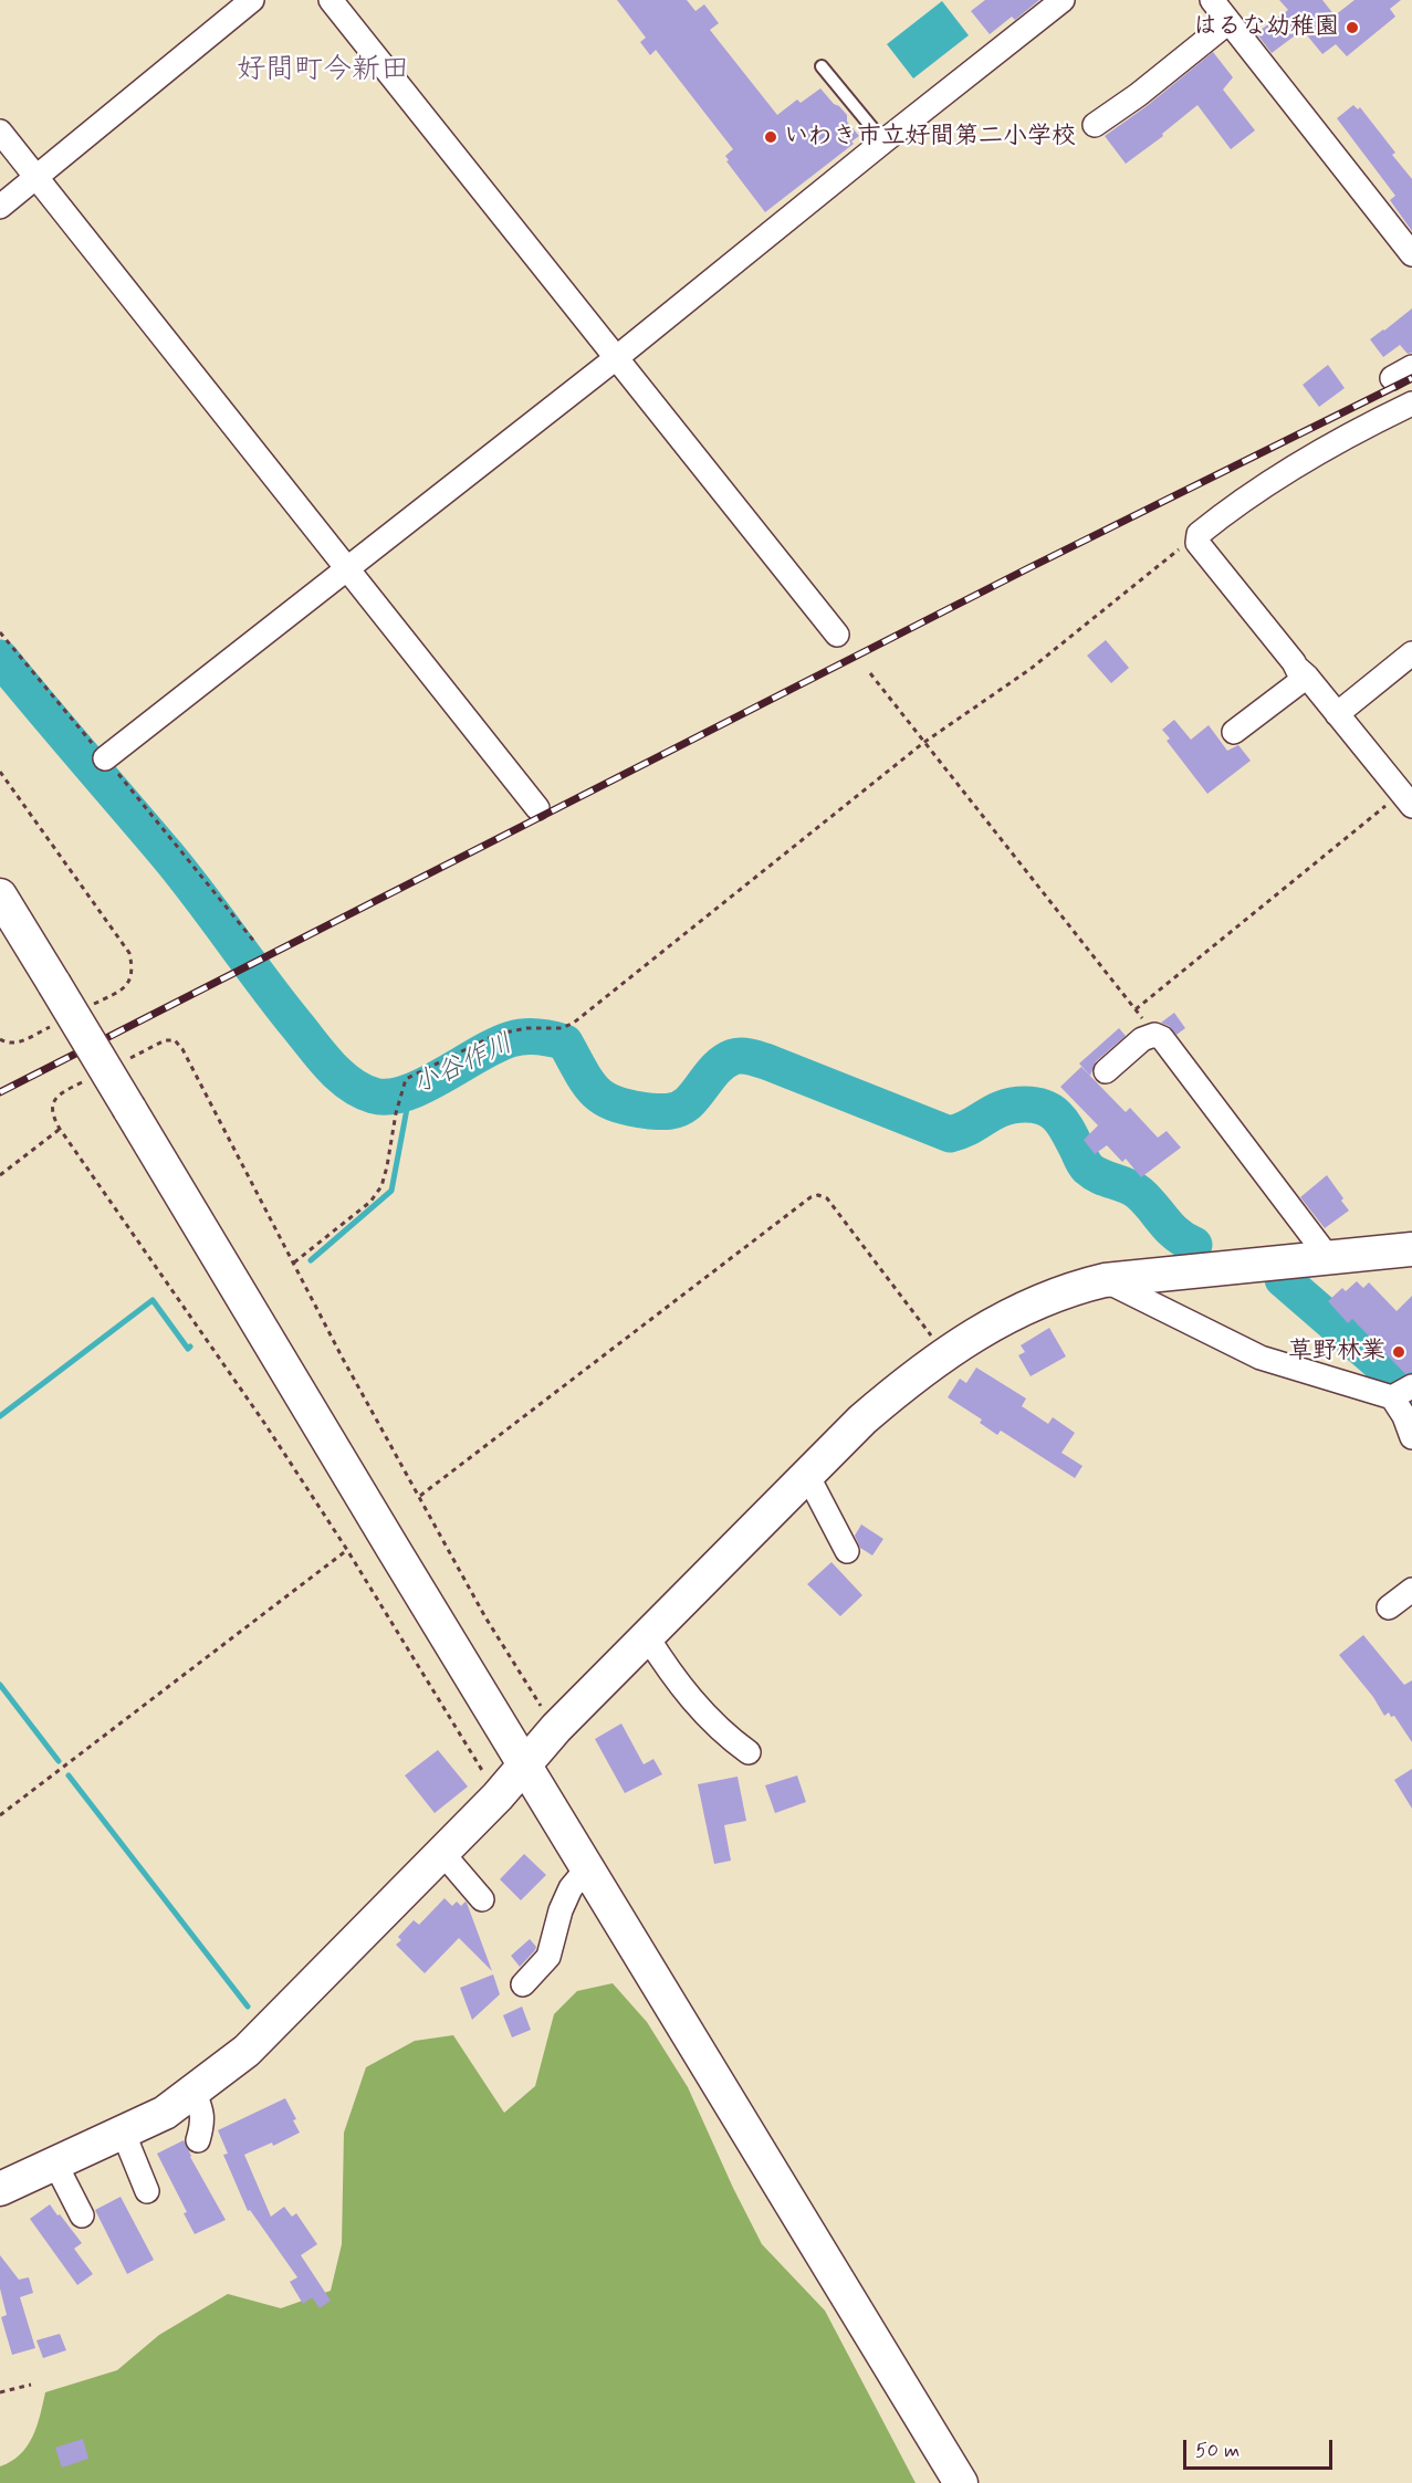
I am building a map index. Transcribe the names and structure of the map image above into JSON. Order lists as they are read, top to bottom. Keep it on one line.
{"districts":["好間町今新田"],"water":["小谷作川"],"places":["はるな幼稚園","いわき市立好間第二小学校","草野林業"],"scale_bar":"50 m"}
